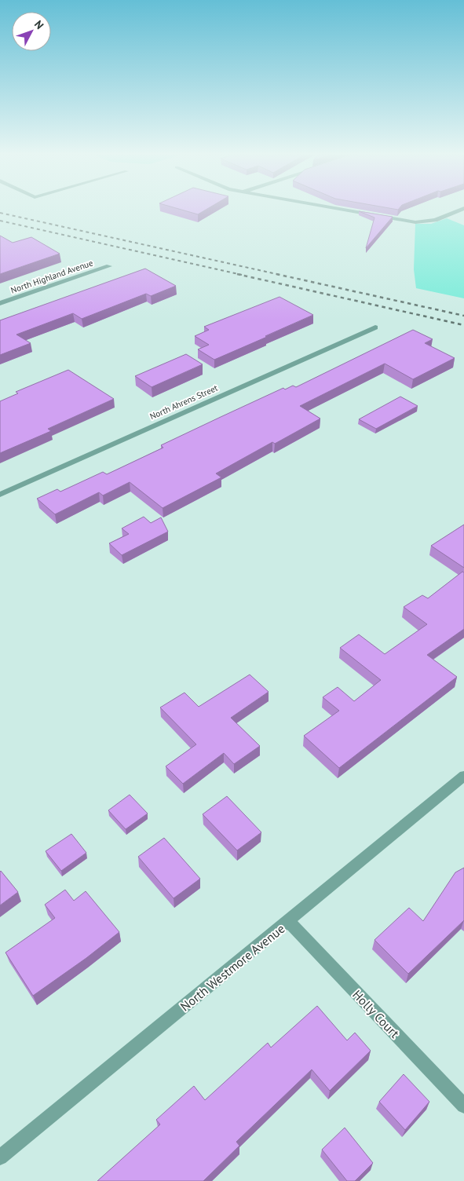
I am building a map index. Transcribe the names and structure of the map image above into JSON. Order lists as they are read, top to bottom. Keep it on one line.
{"streets":{"street":["North Highland Avenue","North Ahrens Street","North Westmore Avenue","Holly Court"]},"crossings":[["North Westmore Avenue","Holly Court"]],"north":"top right"}
